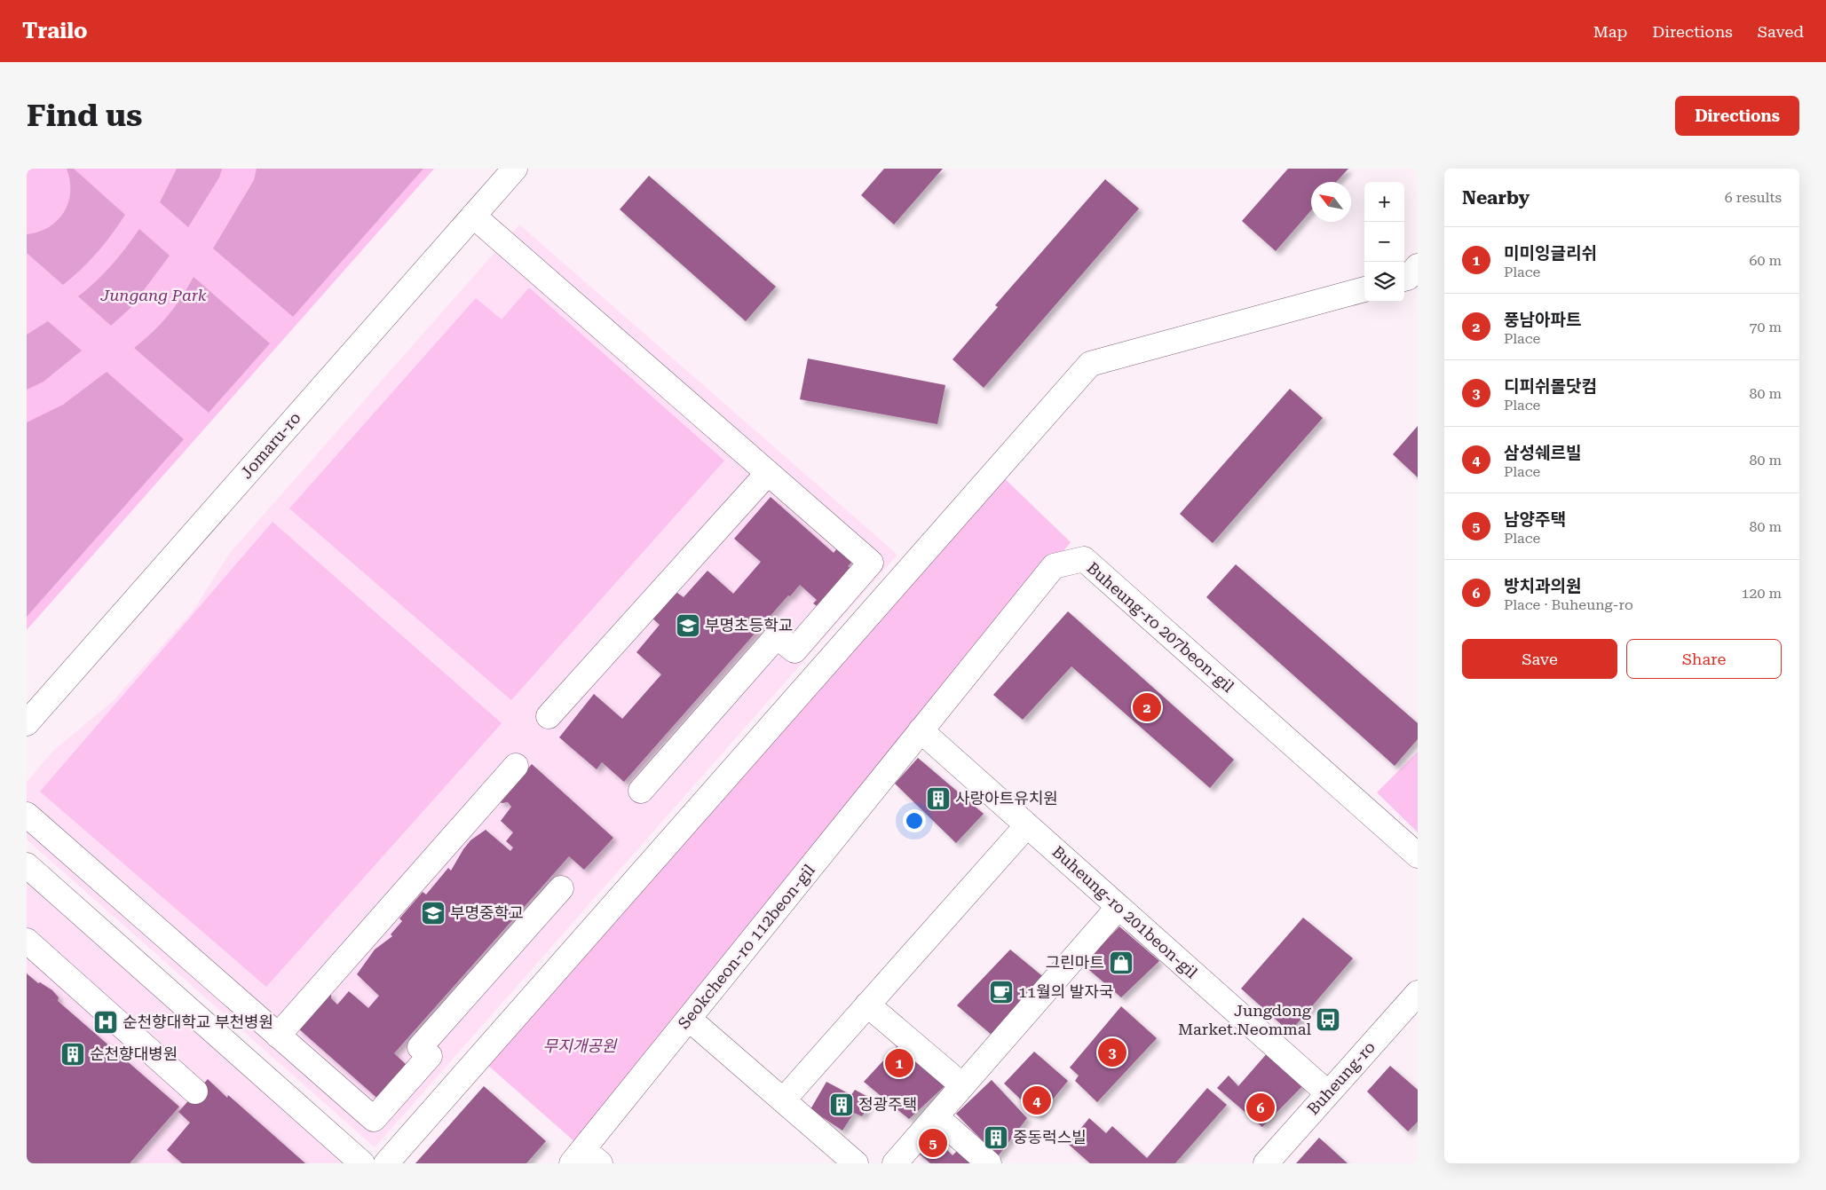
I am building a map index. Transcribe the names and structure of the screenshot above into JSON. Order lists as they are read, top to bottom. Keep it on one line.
{"streets":{"street":["Jomaru-ro","Buheung-ro 207beon-gil","Buheung-ro 201beon-gil","Seokcheon-ro 112beon-gil","Buheung-ro"]},"crossings":[["Buheung-ro 207beon-gil","Buheung-ro 201beon-gil"],["Buheung-ro 207beon-gil","Seokcheon-ro 112beon-gil"],["Buheung-ro 201beon-gil","Seokcheon-ro 112beon-gil"],["Buheung-ro 201beon-gil","Buheung-ro"]],"parks":["Jungang Park","무지개공원"],"places":{"school or university":["부명초등학교","부명중학교"],"building":["사랑아트유치원","순천향대병원","정광주택","중동럭스빌"],"shop":["그린마트"],"cafe":["11월의 발자국"],"bus stop":["Jungdong Market.Neommal"],"hospital":["순천향대학교 부천병원"]},"north":"top left","page":{"header":"Trailo","nav":["Map","Directions","Saved"],"buttons":["Directions",["Save","Share"]],"title":"Find us","heading":["Nearby","6 results"],"map_buttons":["+","−"],"list":[{"mark":"1","name":"미미잉글리쉬","note":"Place","value":"60 m"},{"mark":"2","name":"풍남아파트","note":"Place","value":"70 m"},{"mark":"3","name":"디피쉬몰닷컴","note":"Place","value":"80 m"},{"mark":"4","name":"삼성쉐르빌","note":"Place","value":"80 m"},{"mark":"5","name":"남양주택","note":"Place","value":"80 m"},{"mark":"6","name":"방치과의원","note":"Place · Buheung-ro","value":"120 m"}],"pins":["2","3","1","4","6","5"]}}
